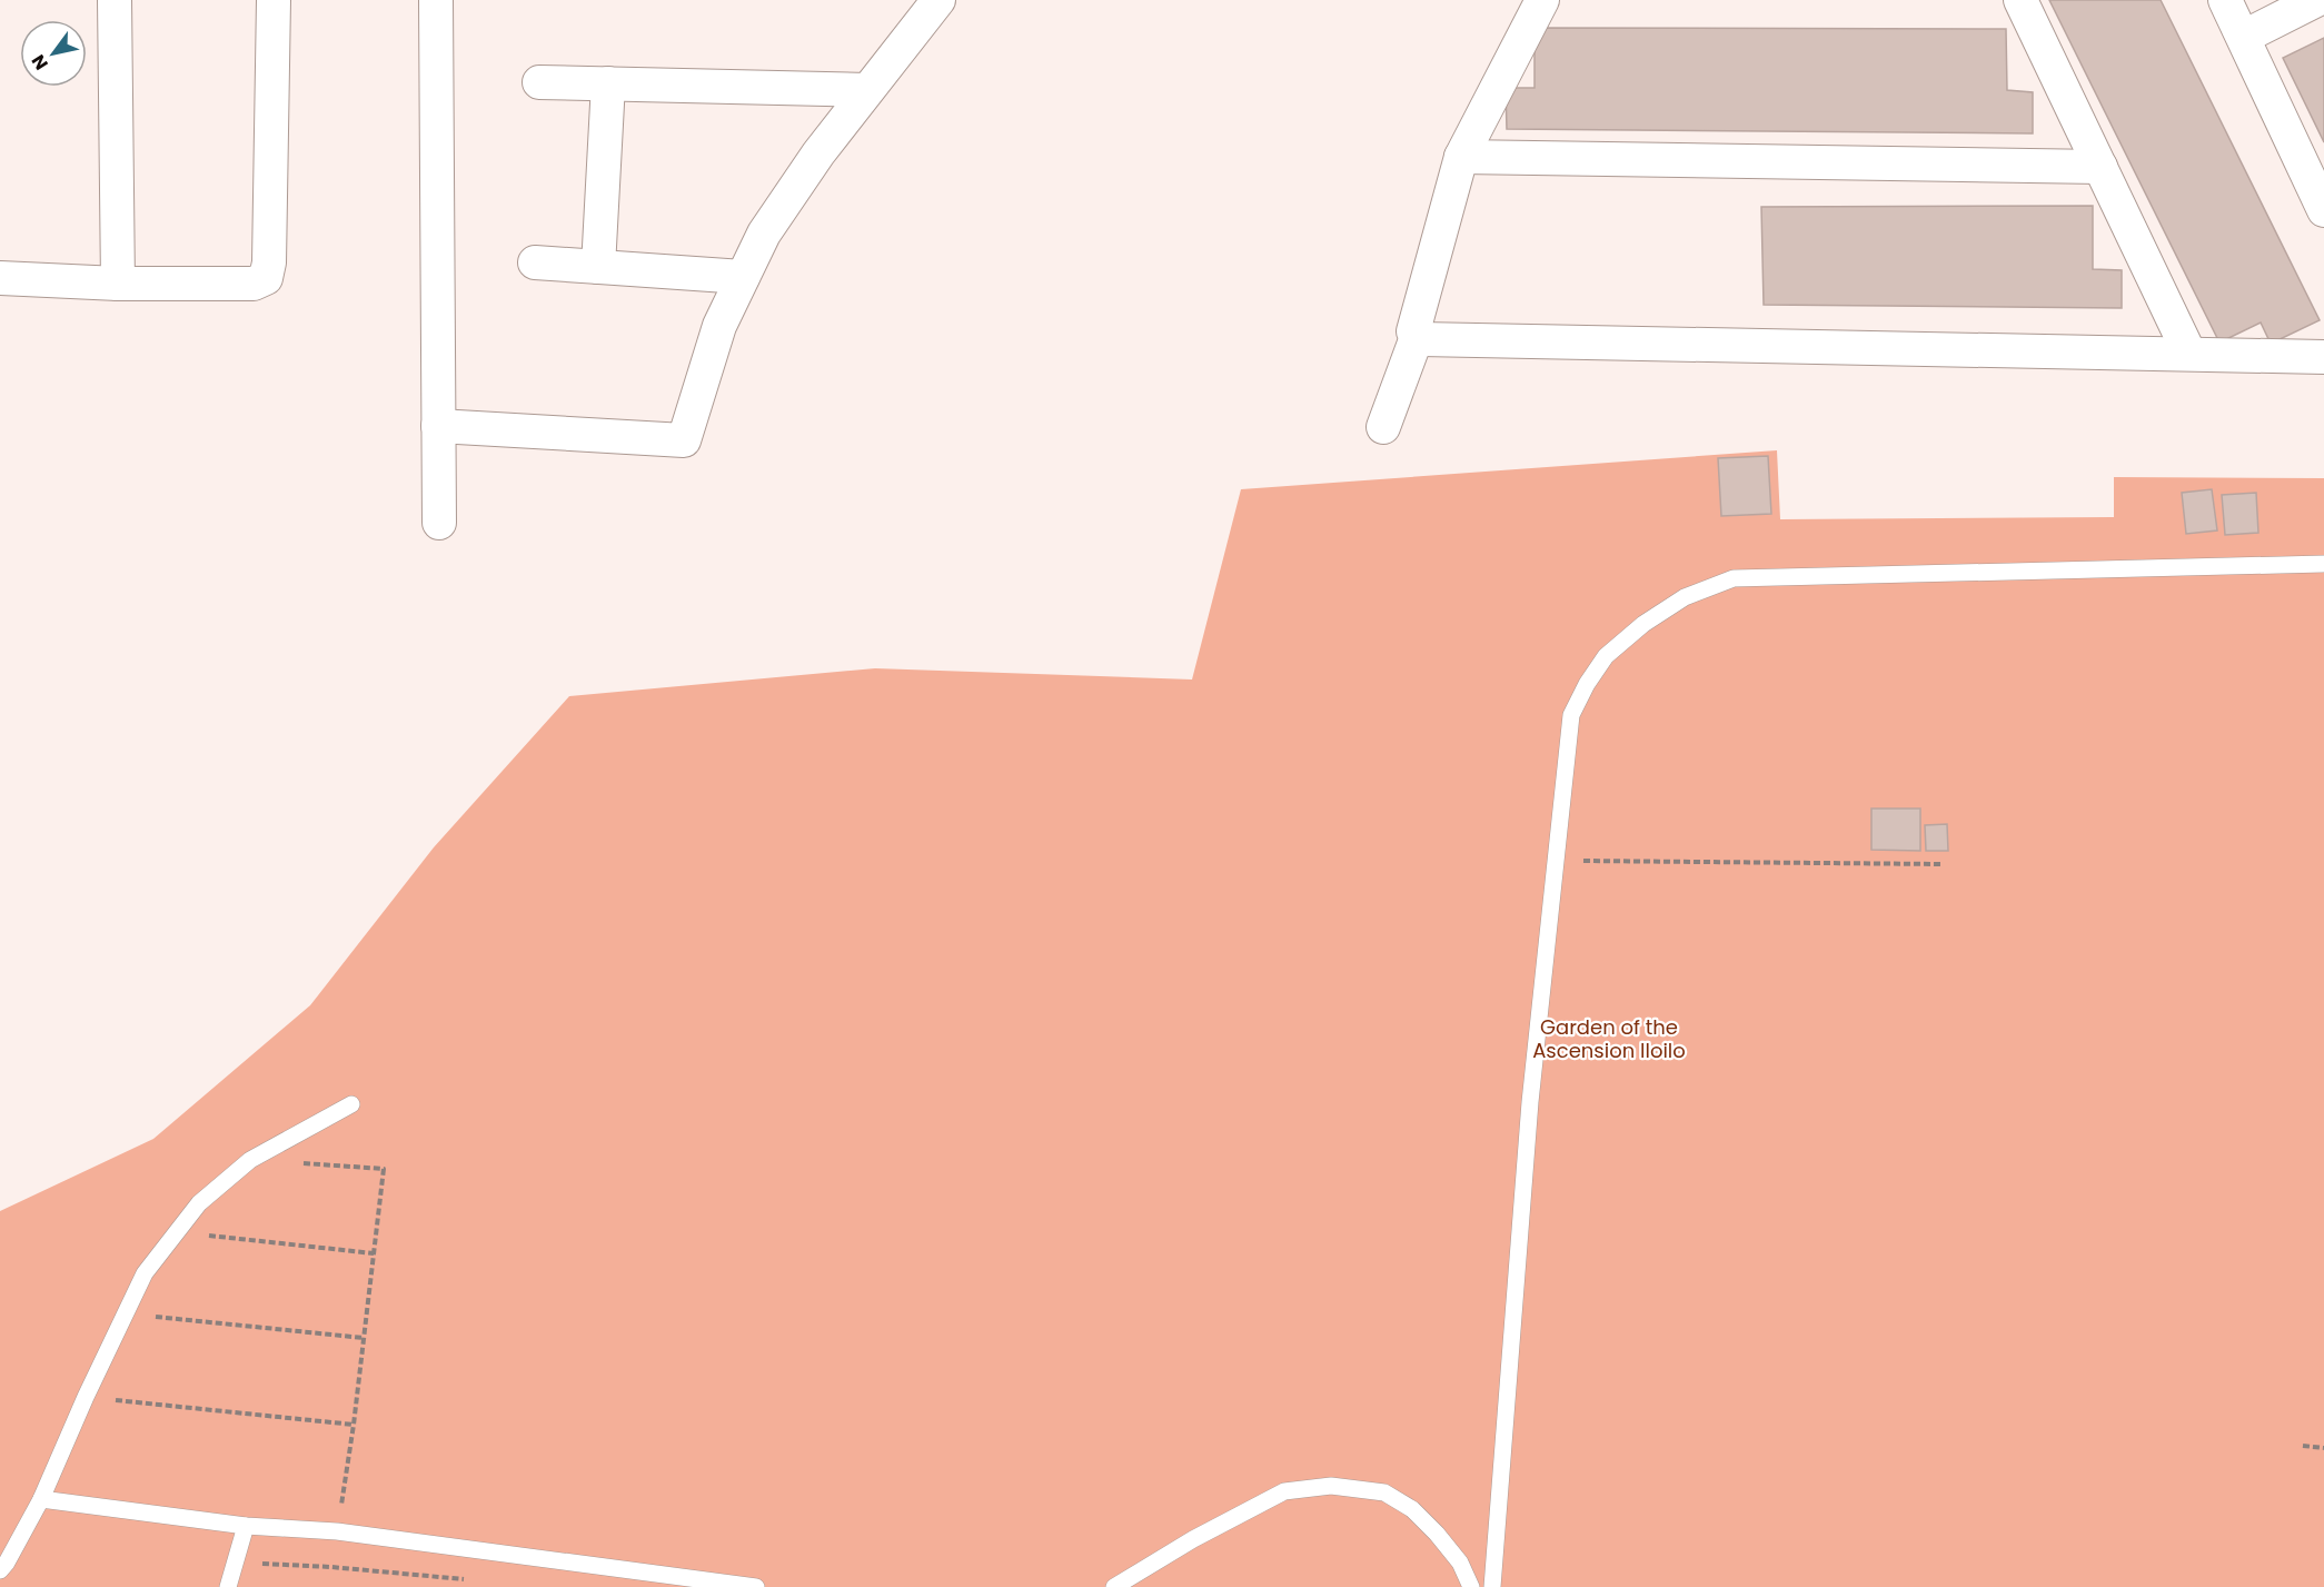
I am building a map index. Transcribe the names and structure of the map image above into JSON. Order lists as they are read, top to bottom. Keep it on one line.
{"parks":["Garden of the Ascension Iloilo"],"north":"bottom left"}
